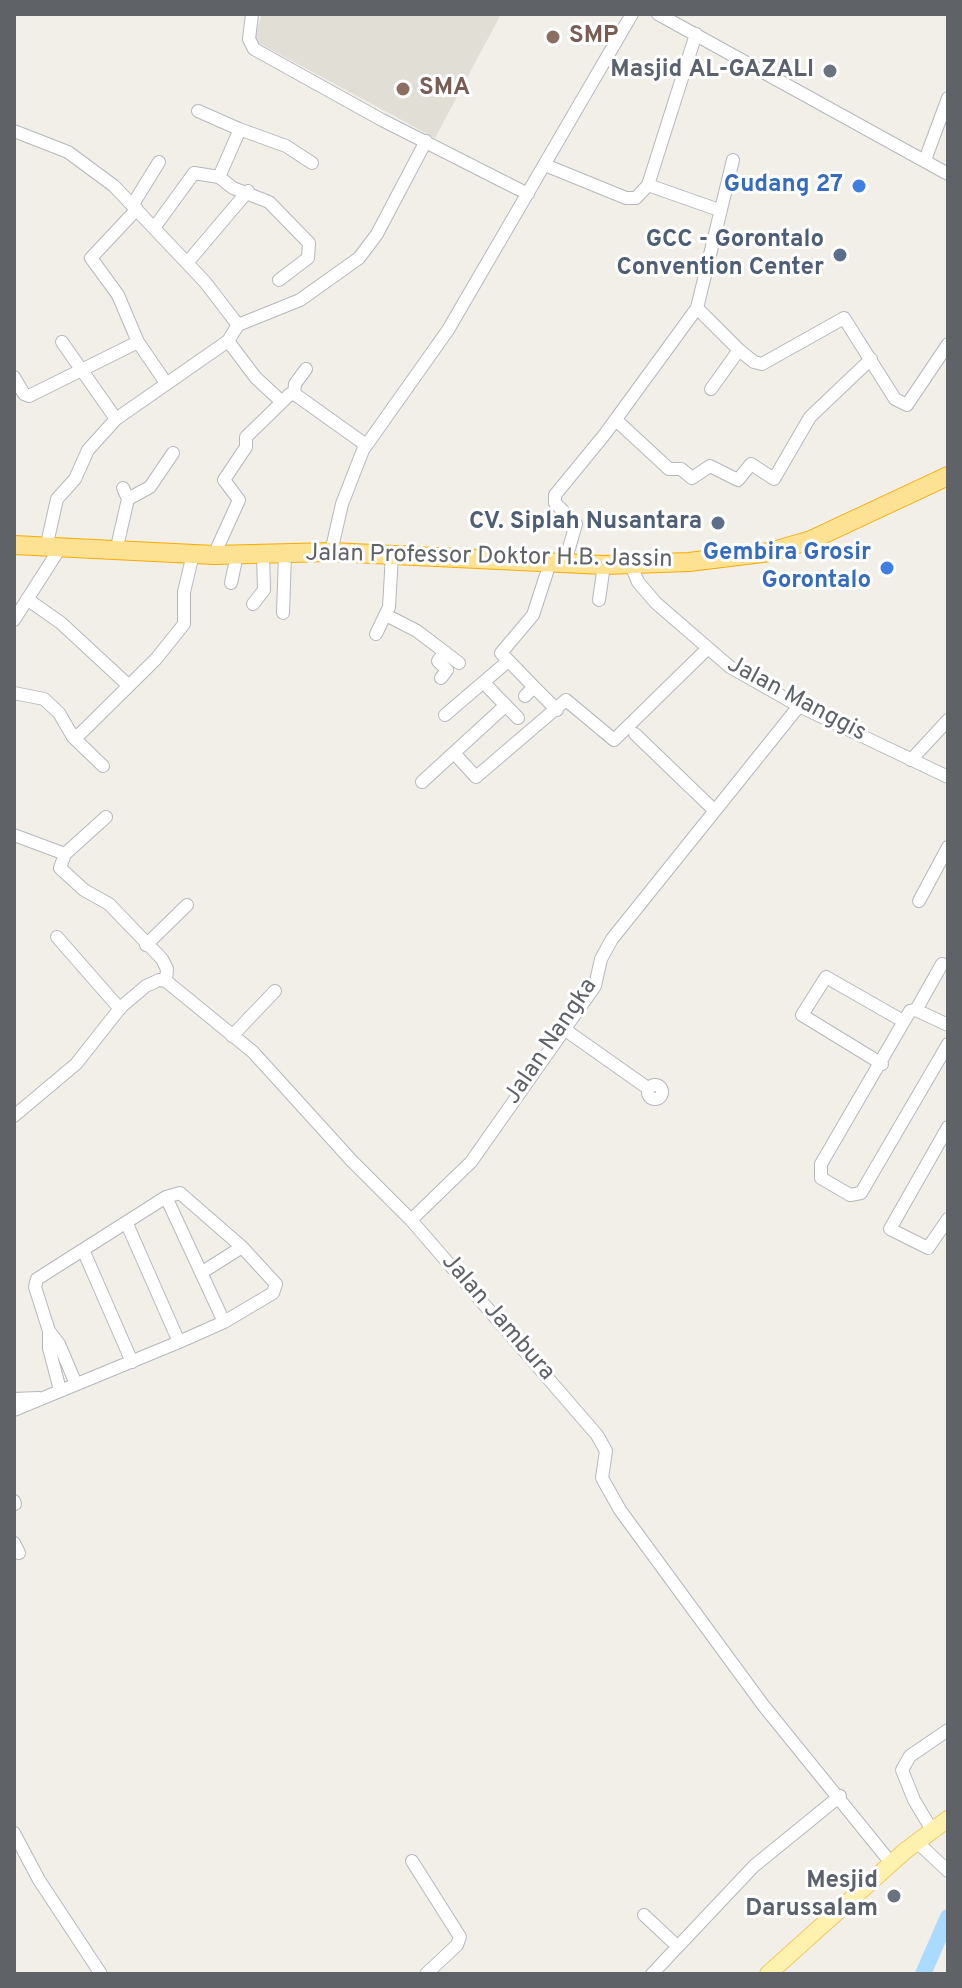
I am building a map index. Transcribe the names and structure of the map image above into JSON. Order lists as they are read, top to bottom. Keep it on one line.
{"streets":{"highway":["Jalan Professor Doktor H.B. Jassin"],"street":["Jalan Manggis","Jalan Nangka","Jalan Jambura"]},"crossings":[["Jalan Professor Doktor H.B. Jassin","Jalan Manggis"],["Jalan Manggis","Jalan Nangka"],["Jalan Nangka","Jalan Jambura"]],"places":["SMP","Masjid AL-GAZALI","SMA","Gudang 27","GCC - Gorontalo Convention Center","CV. Siplah Nusantara","Gembira Grosir Gorontalo","Mesjid Darussalam"]}
